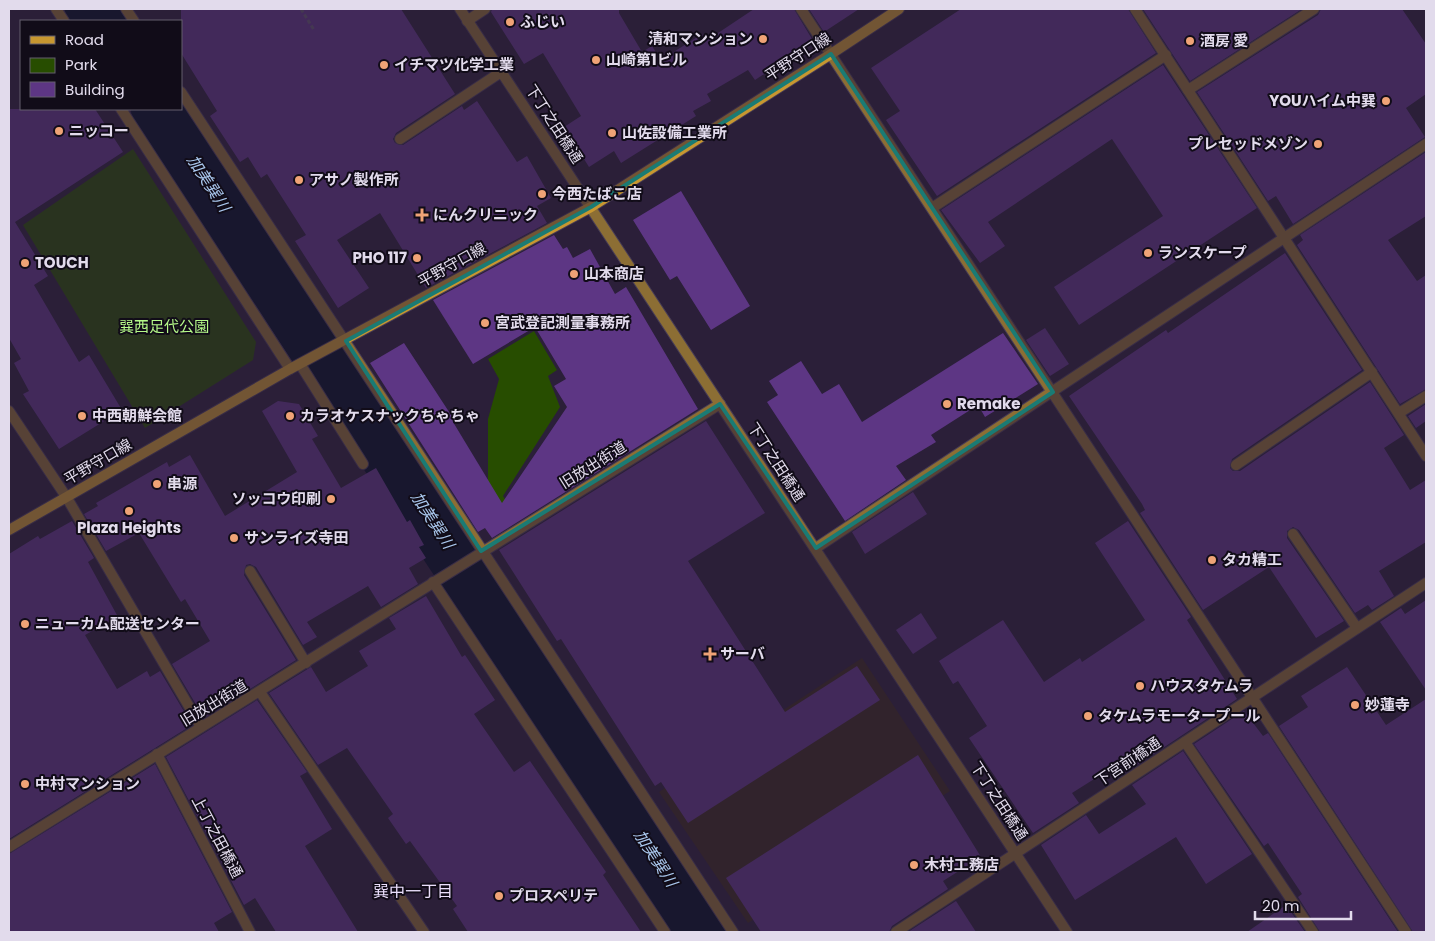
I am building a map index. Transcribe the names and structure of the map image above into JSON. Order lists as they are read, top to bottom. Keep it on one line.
{"streets":{"main road":["平野守口線"],"street":["下丁之田橋通","旧放出街道","下宮前橋通","上丁之田橋通"]},"crossings":[["平野守口線","下丁之田橋通"],["下丁之田橋通","旧放出街道"],["下丁之田橋通","下宮前橋通"],["旧放出街道","上丁之田橋通"]],"districts":["巽中一丁目"],"water":["加美巽川"],"parks":["巽西足代公園"],"places":{"other":["ふじい","清和マンション","酒房 愛","山崎第1ビル","イチマツ化学工業","YOUハイム中巽","ニッコー","山佐設備工業所","プレセッドメゾン","アサノ製作所","今西たばこ店","ランスケープ","PHO 117","TOUCH","山本商店","宮武登記測量事務所","Remake","中西朝鮮会館","カラオケスナックちゃちゃ","串源","ソッコウ印刷","Plaza Heights","サンライズ寺田","タカ精工","ニューカム配送センター","ハウスタケムラ","妙蓮寺","タケムラモータープール","中村マンション","木村工務店","プロスペリテ"],"health":["にんクリニック","サーバ"]},"legend":["Road","Park","Building"],"scale_bar":"20 m"}
